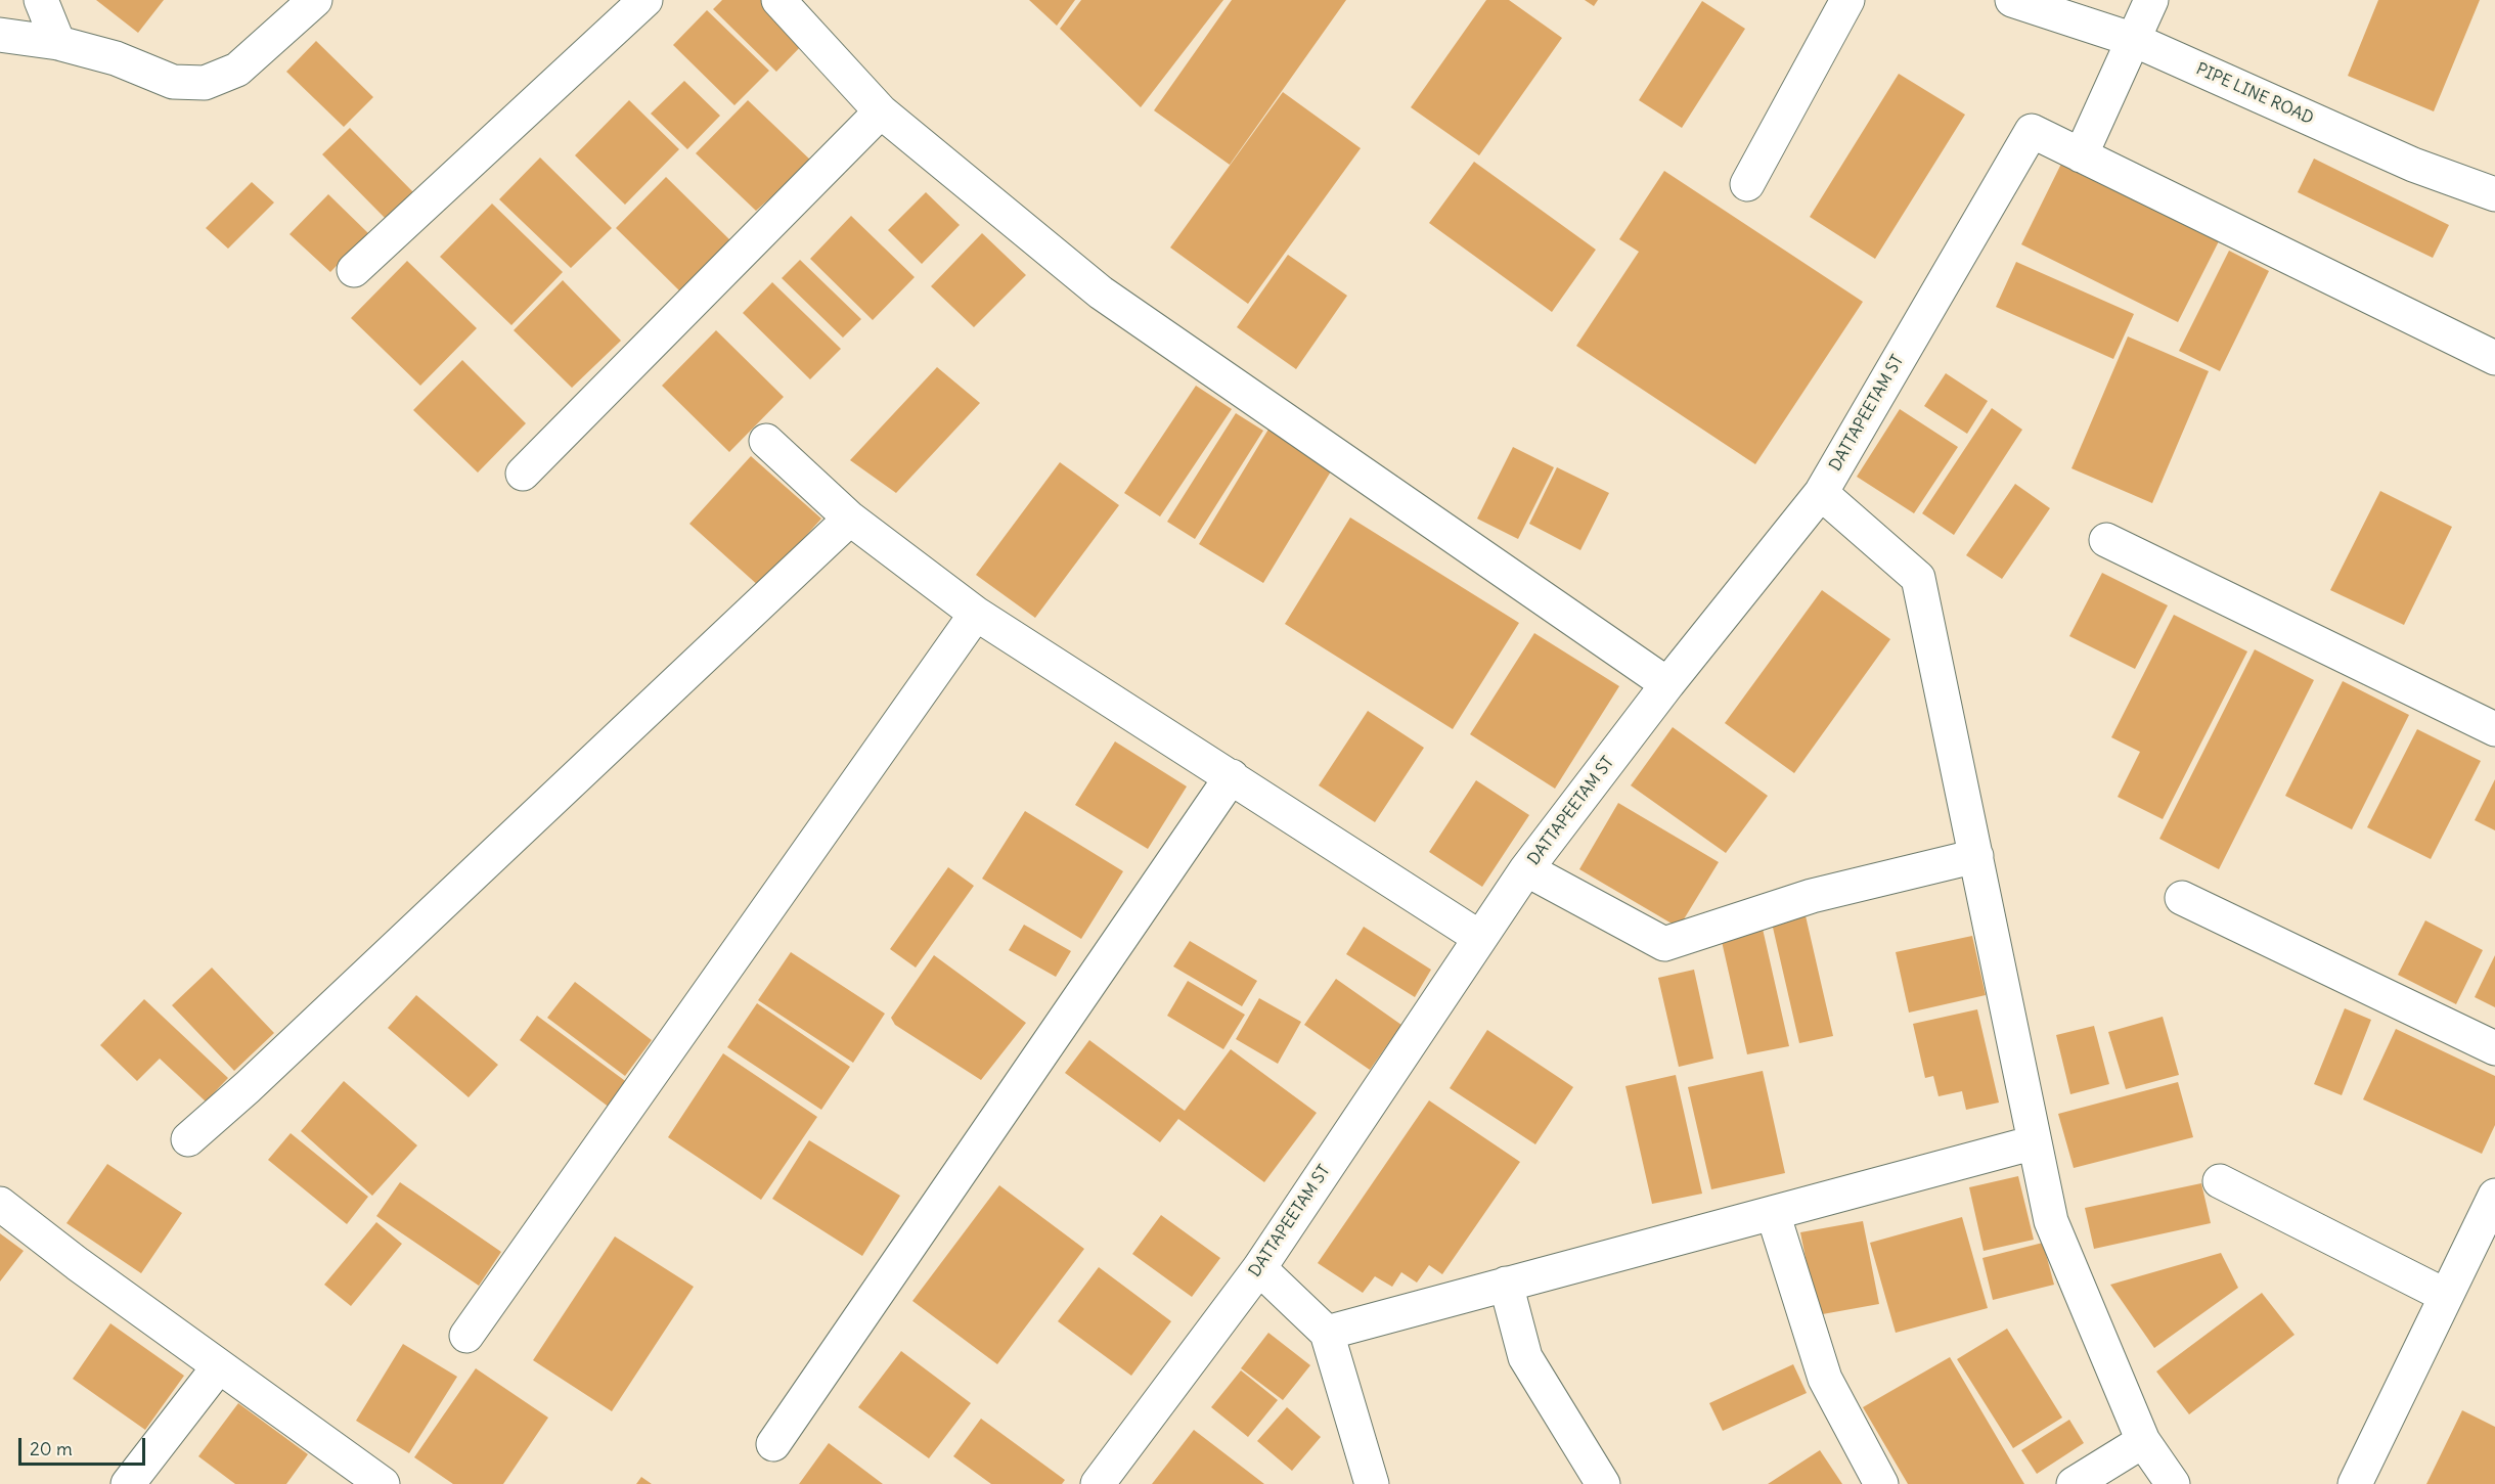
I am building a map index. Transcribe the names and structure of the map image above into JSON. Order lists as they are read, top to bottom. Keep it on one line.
{"streets":{"street":["PIPE LINE ROAD","DATTAPEETAM ST"]},"scale_bar":"20 m"}
